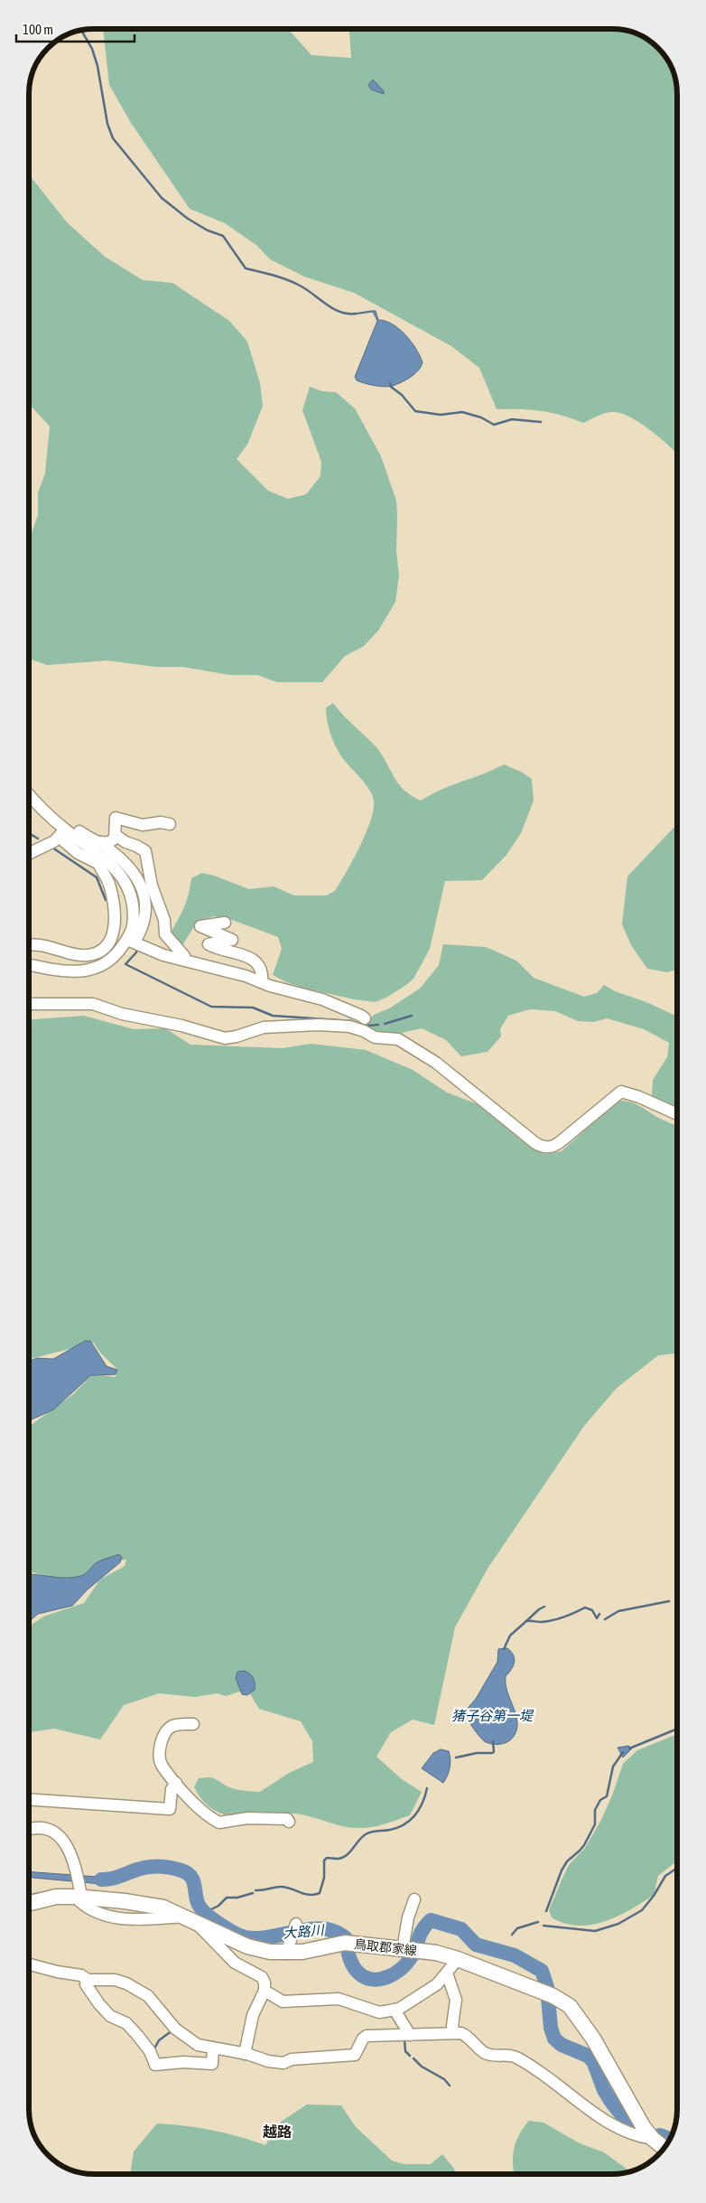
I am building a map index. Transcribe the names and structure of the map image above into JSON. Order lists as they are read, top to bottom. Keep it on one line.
{"streets":{"main road":["鳥取郡家線"]},"districts":["越路"],"water":["猪子谷第一堤","大路川"],"scale_bar":"100 m"}
